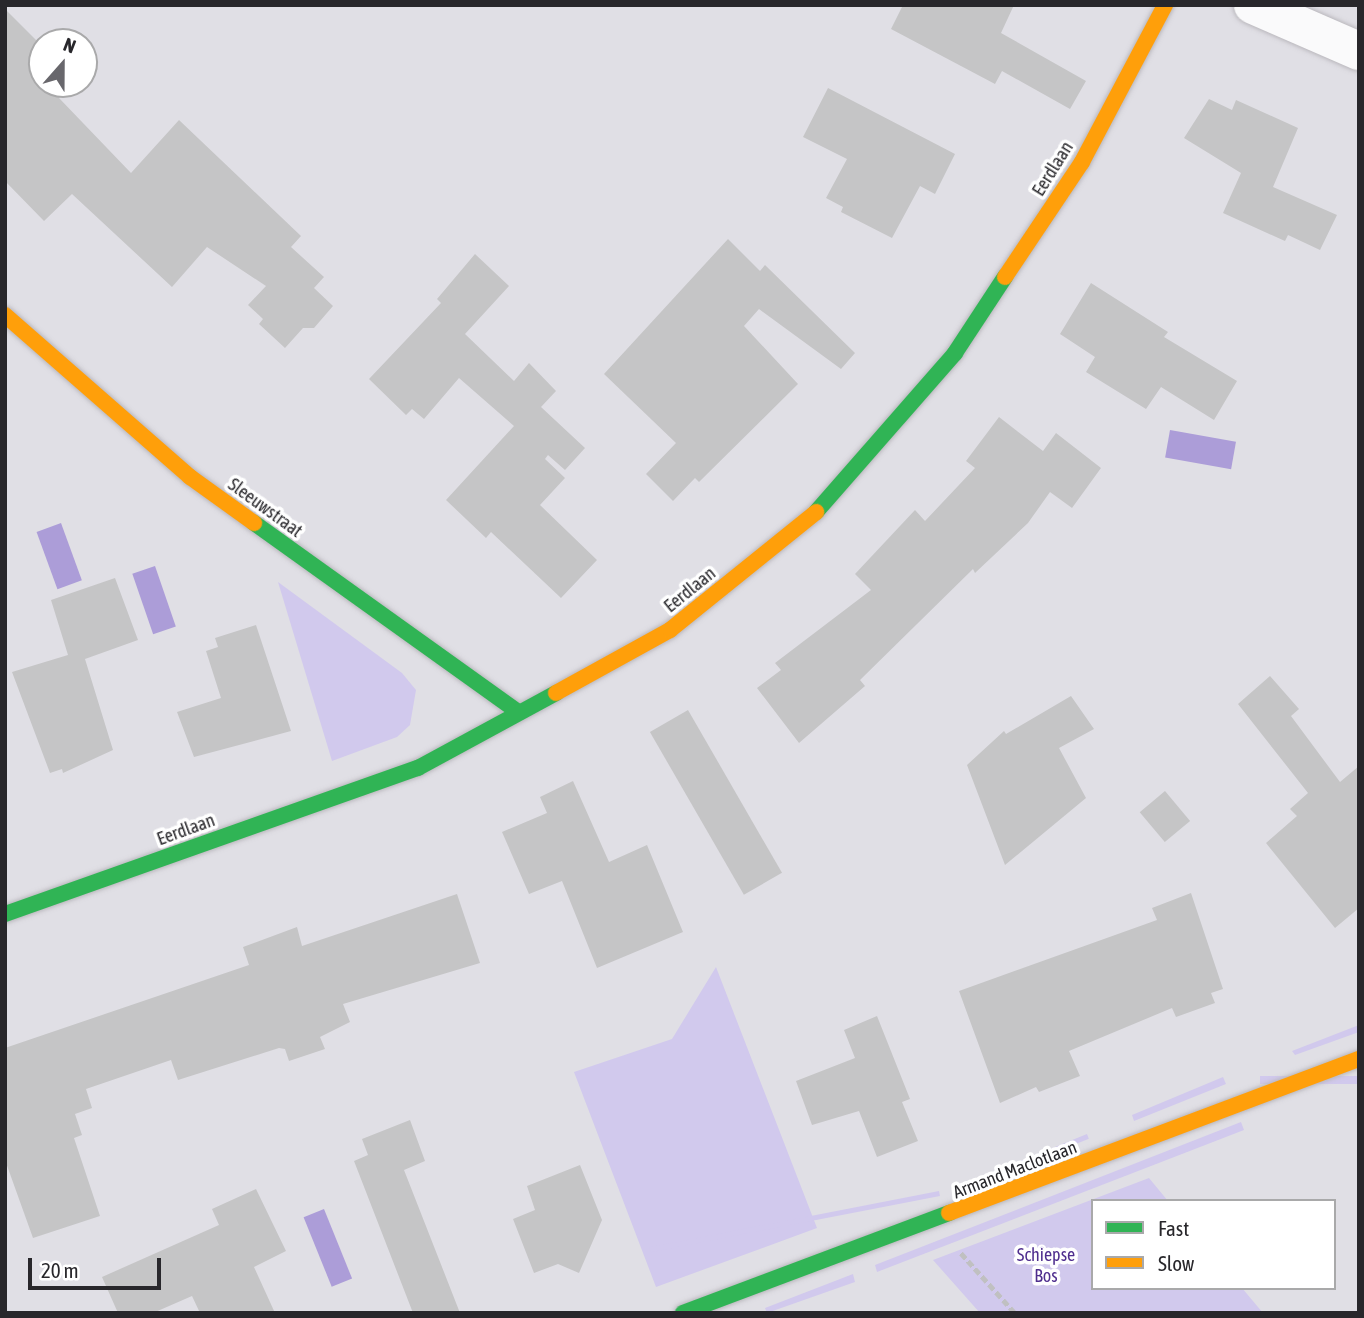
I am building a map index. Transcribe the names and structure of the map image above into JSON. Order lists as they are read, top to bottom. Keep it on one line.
{"streets":{"street":["Eerdlaan","Sleeuwstraat","Armand Maclotlaan"]},"crossings":[["Eerdlaan","Sleeuwstraat"]],"parks":["Schiepse Bos"],"legend":["Fast","Slow"],"scale_bar":"20 m","north":"top"}
